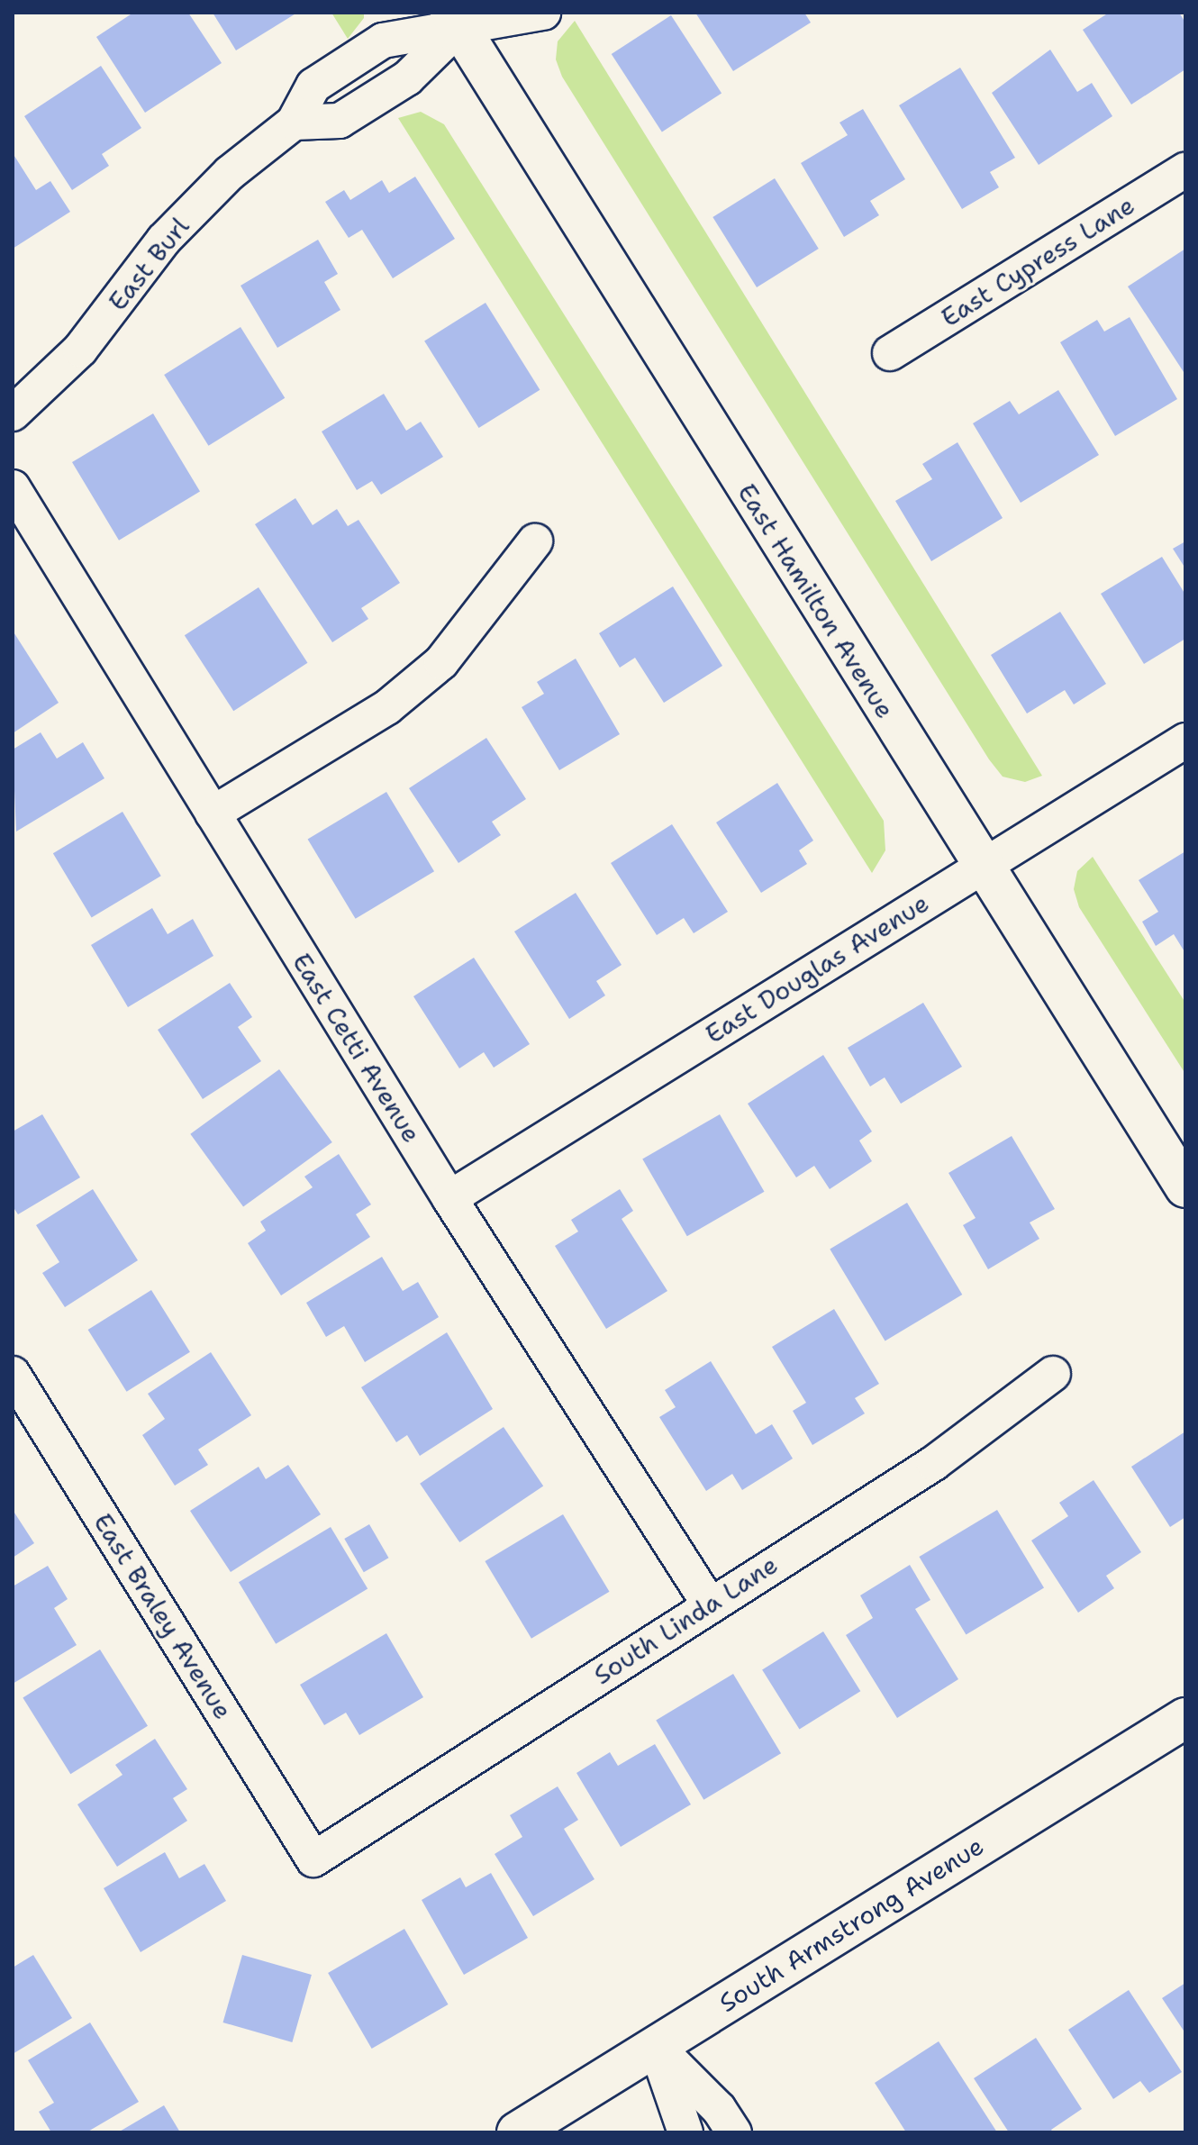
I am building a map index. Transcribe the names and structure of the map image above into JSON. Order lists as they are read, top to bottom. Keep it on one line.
{"streets":{"street":["East Cypress Lane","East Burl","East Hamilton Avenue","East Douglas Avenue","East Cetti Avenue","East Braley Avenue","South Linda Lane","South Armstrong Avenue"]},"crossings":[["East Burl","East Hamilton Avenue"],["East Hamilton Avenue","East Douglas Avenue"],["East Douglas Avenue","East Cetti Avenue"],["East Cetti Avenue","South Linda Lane"],["East Braley Avenue","South Linda Lane"]]}
